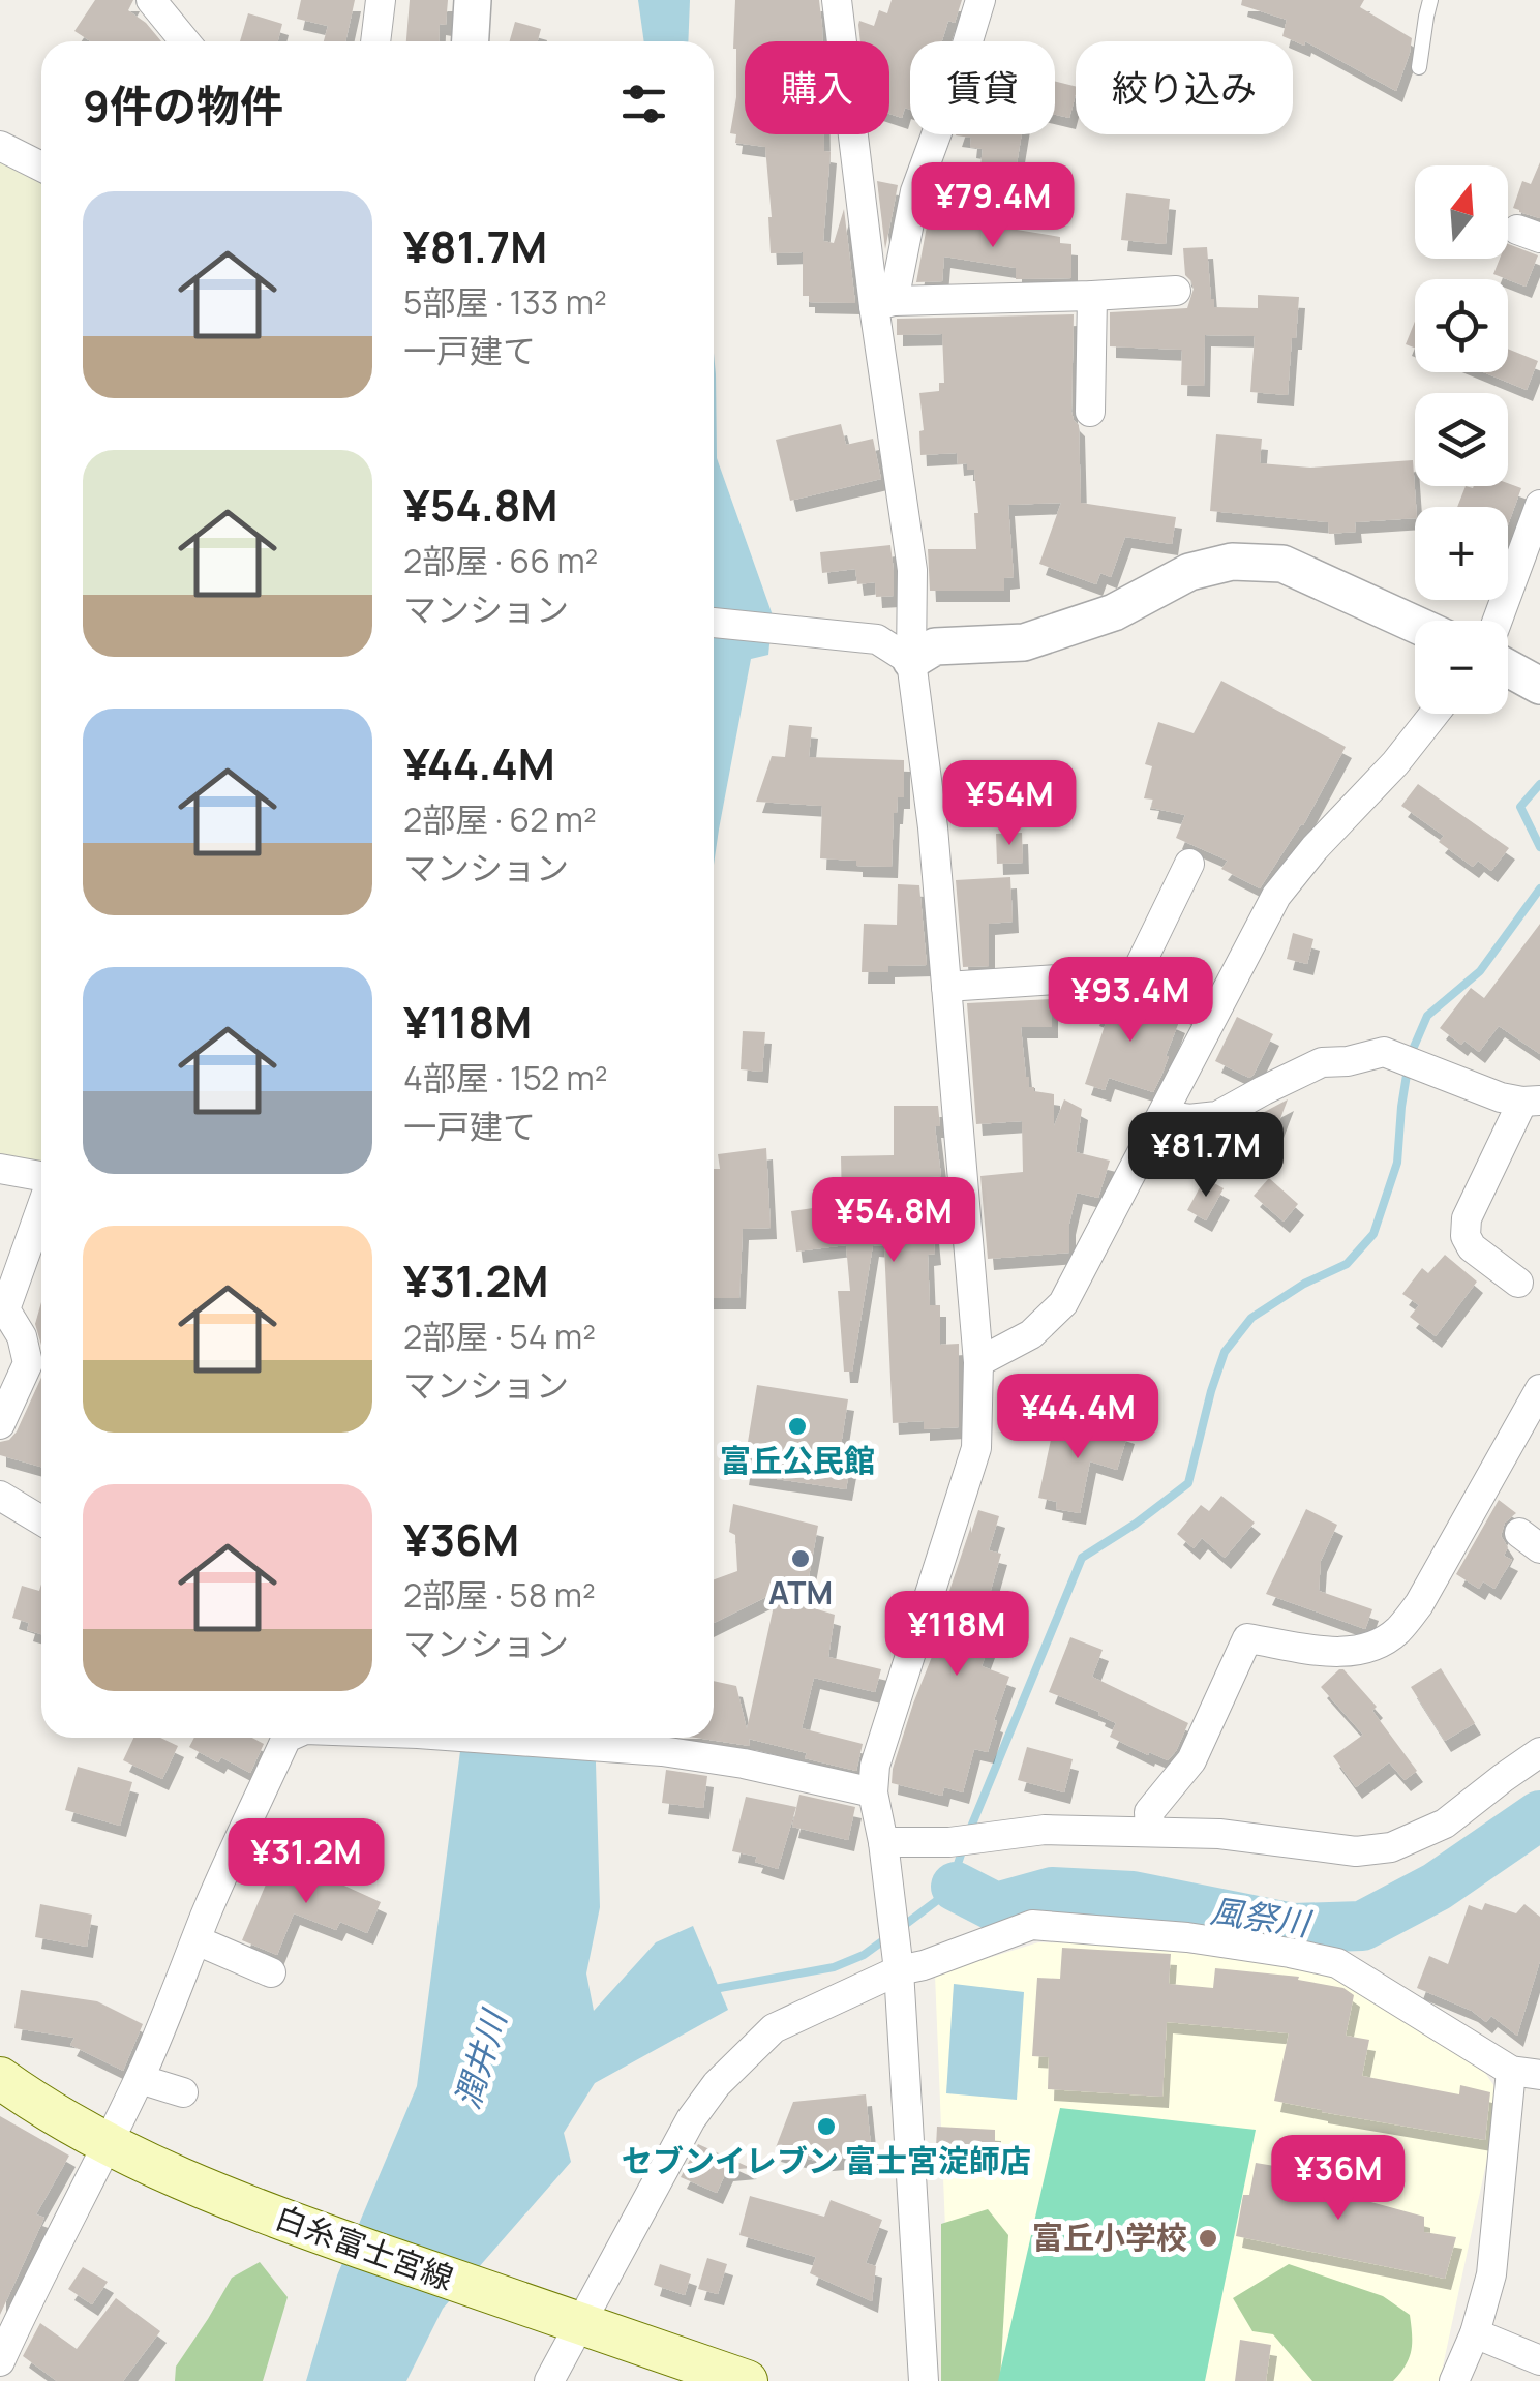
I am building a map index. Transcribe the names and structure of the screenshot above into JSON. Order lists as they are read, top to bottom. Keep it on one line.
{"streets":{"main road":["白糸富士宮線"]},"water":["風祭川","潤井川"],"places":["富丘公民館","ATM","セブンイレブン 富士宮淀師店","富丘小学校"],"north":"top","page":{"chip":["購入","賃貸","絞り込み"],"heading":"9件の物件","price":["¥79.4M","¥54M","¥93.4M","¥81.7M","¥54.8M","¥44.4M","¥118M","¥31.2M","¥36M"],"map_buttons":["+","−"],"list":[{"name":"¥81.7M","note":"5部屋 · 133 m² · 一戸建て"},{"name":"¥54.8M","note":"2部屋 · 66 m² · マンション"},{"name":"¥44.4M","note":"2部屋 · 62 m² · マンション"},{"name":"¥118M","note":"4部屋 · 152 m² · 一戸建て"},{"name":"¥31.2M","note":"2部屋 · 54 m² · マンション"},{"name":"¥36M","note":"2部屋 · 58 m² · マンション"}]}}
